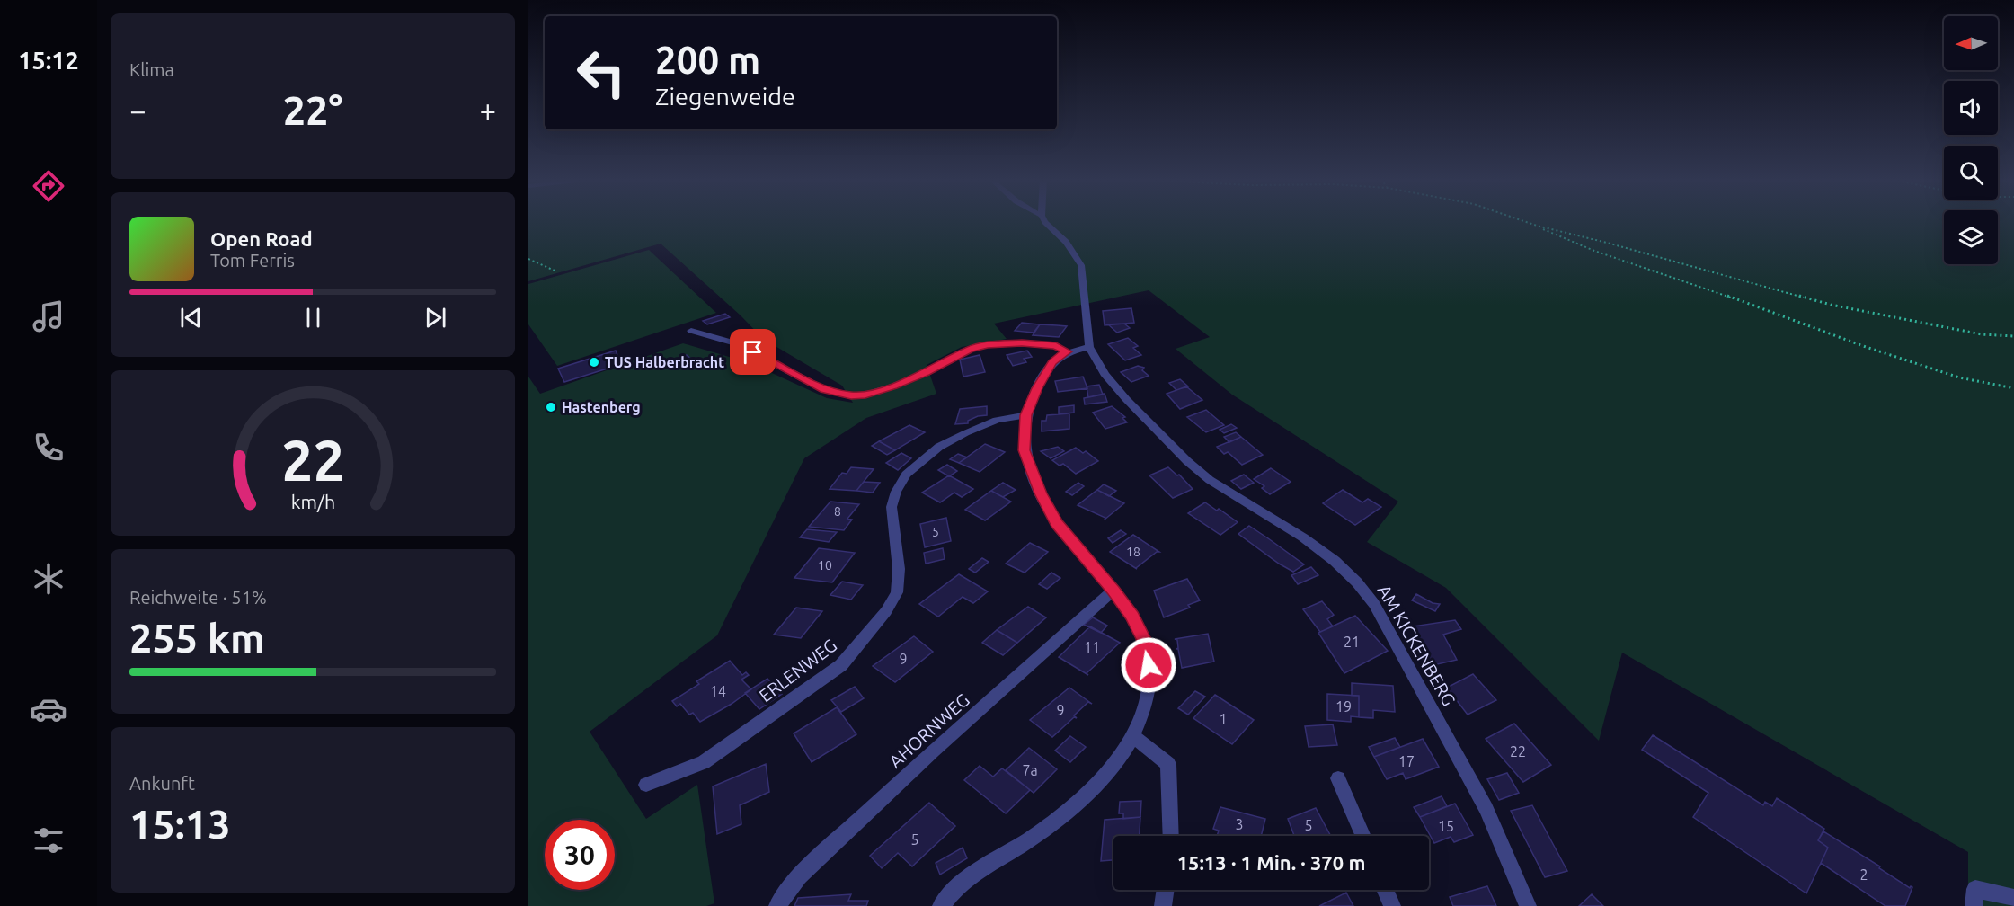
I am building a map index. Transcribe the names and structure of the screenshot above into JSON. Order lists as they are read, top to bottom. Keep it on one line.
{"streets":{"street":["AM KICKENBERG","ERLENWEG","AHORNWEG"]},"places":["TUS Halberbracht","Hastenberg"],"house_numbers":["8","5","18","10","21","11","9","14","19","9","1","22","17","7a","3","5","15","5","2"],"north":"left","page":{"tabs":"15:12","tile":["Klima",["Reichweite · 51%","255 km"],["Ankunft","15:13"]],"turn":["200 m","Ziegenweide"],"heat":["−","22°","+"],"song":["Open Road","Tom Ferris"],"limit":"30","trip":"15:13 · 1 Min. · 370 m","gauge":["22","km/h"]}}
